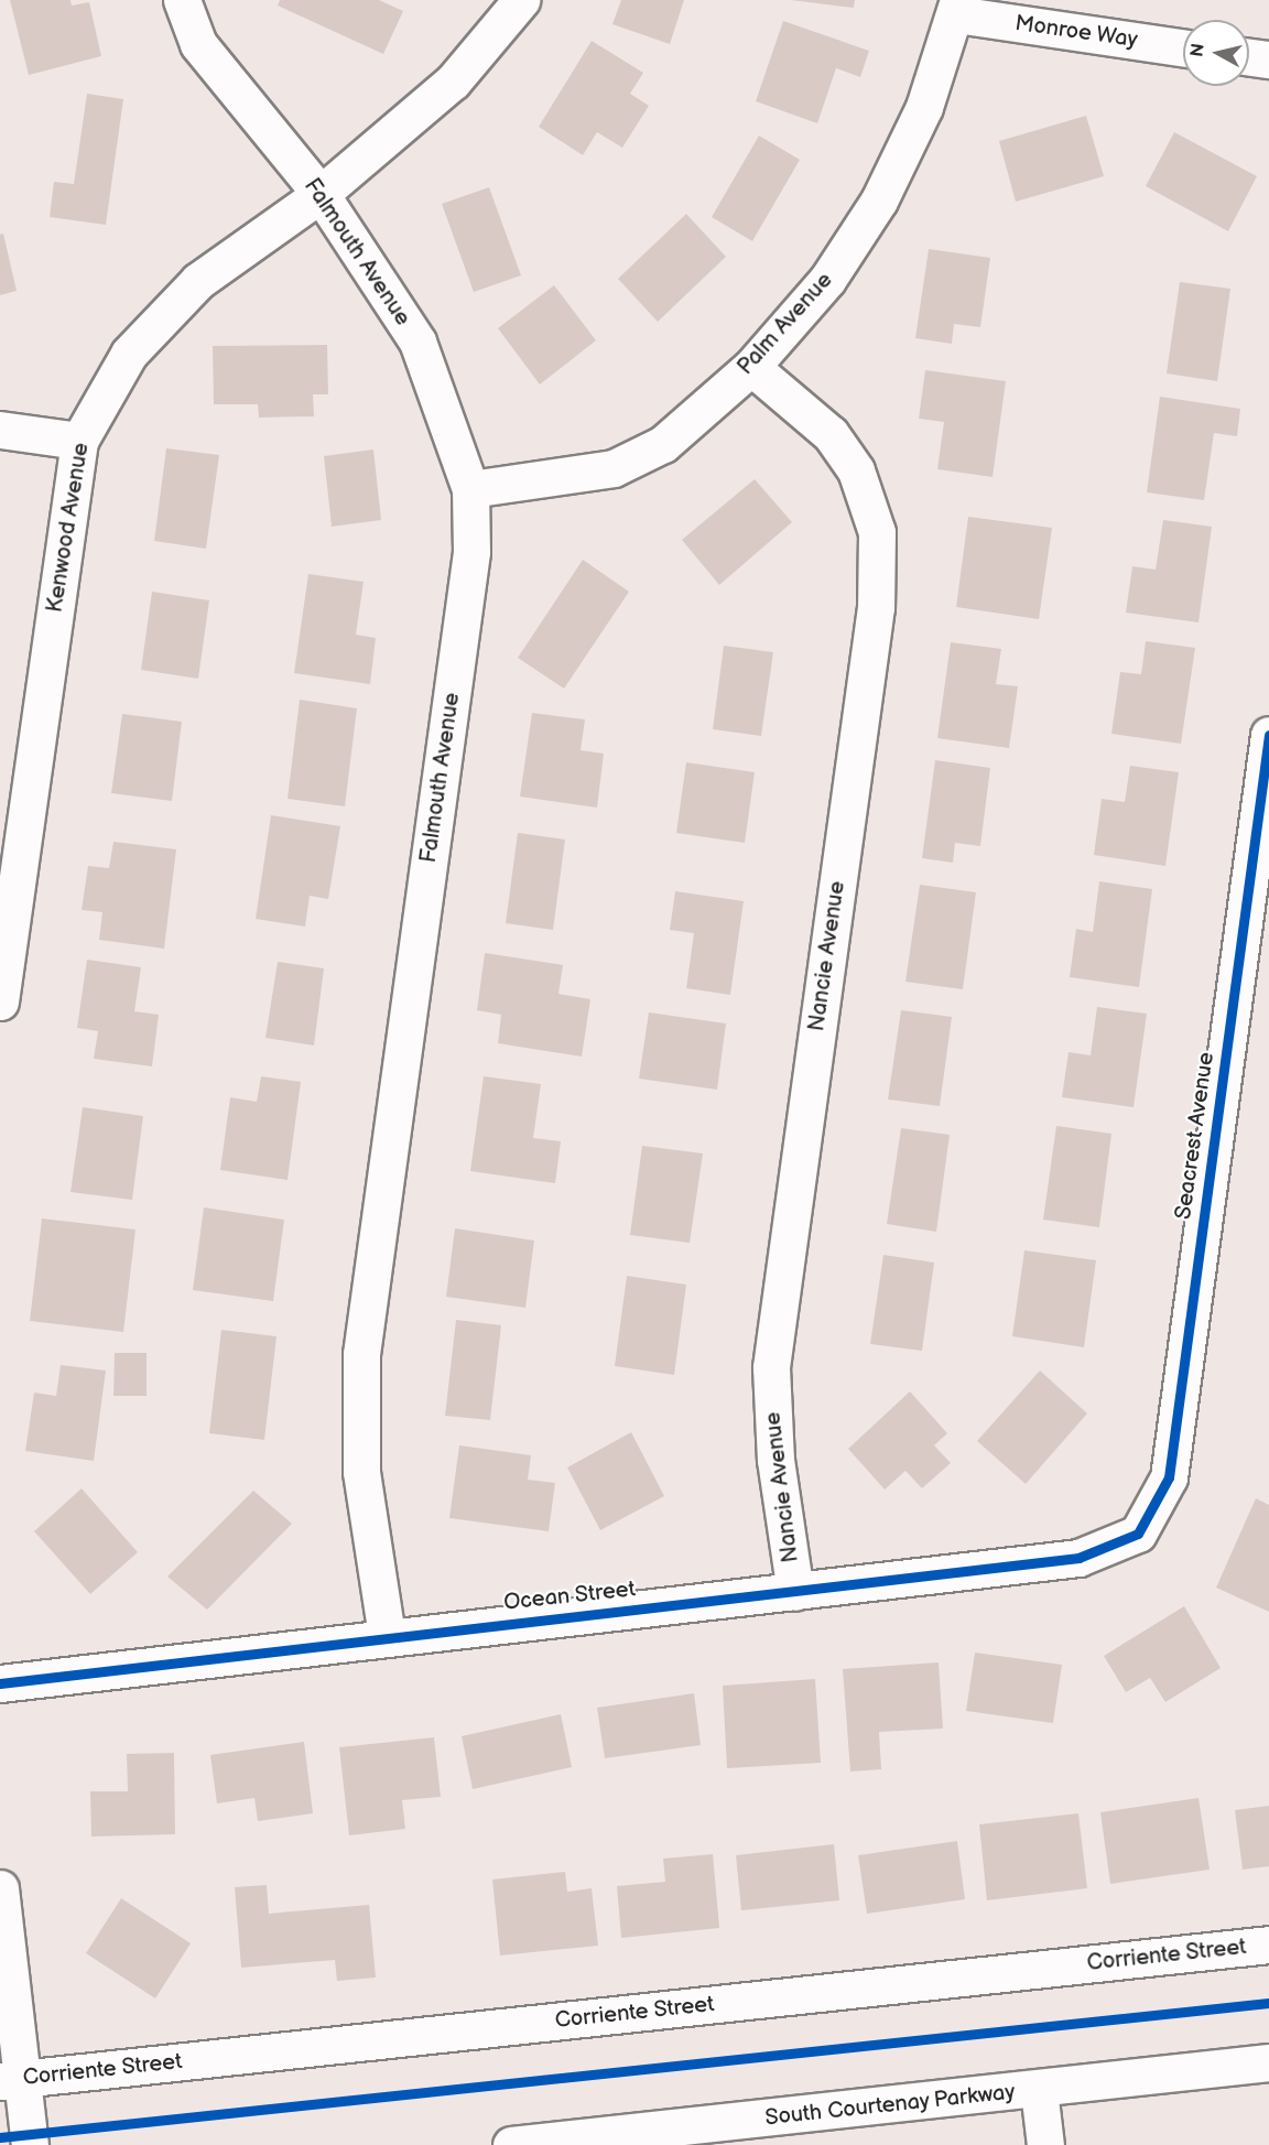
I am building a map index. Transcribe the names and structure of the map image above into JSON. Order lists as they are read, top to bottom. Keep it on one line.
{"streets":{"street":["Monroe Way","Falmouth Avenue","Palm Avenue","Kenwood Avenue","Nancie Avenue","Seacrest Avenue","Ocean Street","Corriente Street","South Courtenay Parkway"]},"crossings":[["Monroe Way","Palm Avenue"],["Falmouth Avenue","Palm Avenue"],["Falmouth Avenue","Kenwood Avenue"],["Falmouth Avenue","Ocean Street"],["Palm Avenue","Nancie Avenue"],["Nancie Avenue","Ocean Street"],["Seacrest Avenue","Ocean Street"]],"north":"left"}
